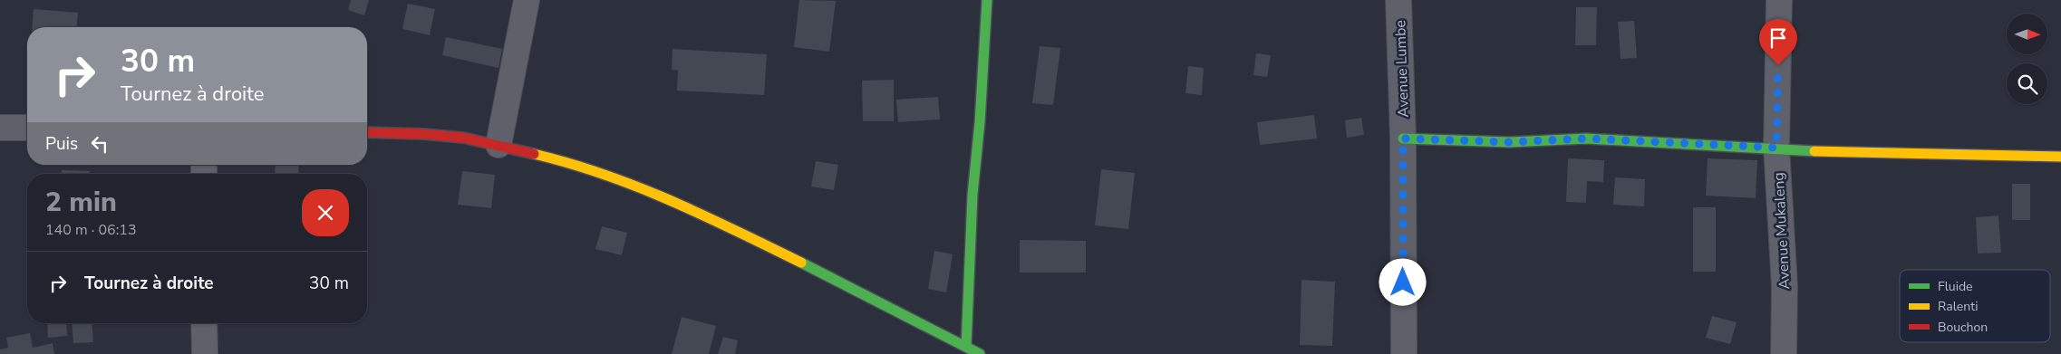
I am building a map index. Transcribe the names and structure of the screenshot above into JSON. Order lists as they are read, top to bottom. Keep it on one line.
{"streets":{"street":["Avenue Lumbe","Avenue Mukaleng"]},"legend":["Fluide","Ralenti","Bouchon"],"north":"right","page":{"turn":["30 m","Tournez à droite"],"then":"Puis","heading":["2 min","140 m · 06:13"],"list":[{"name":"Tournez à droite","value":"30 m"}]}}
